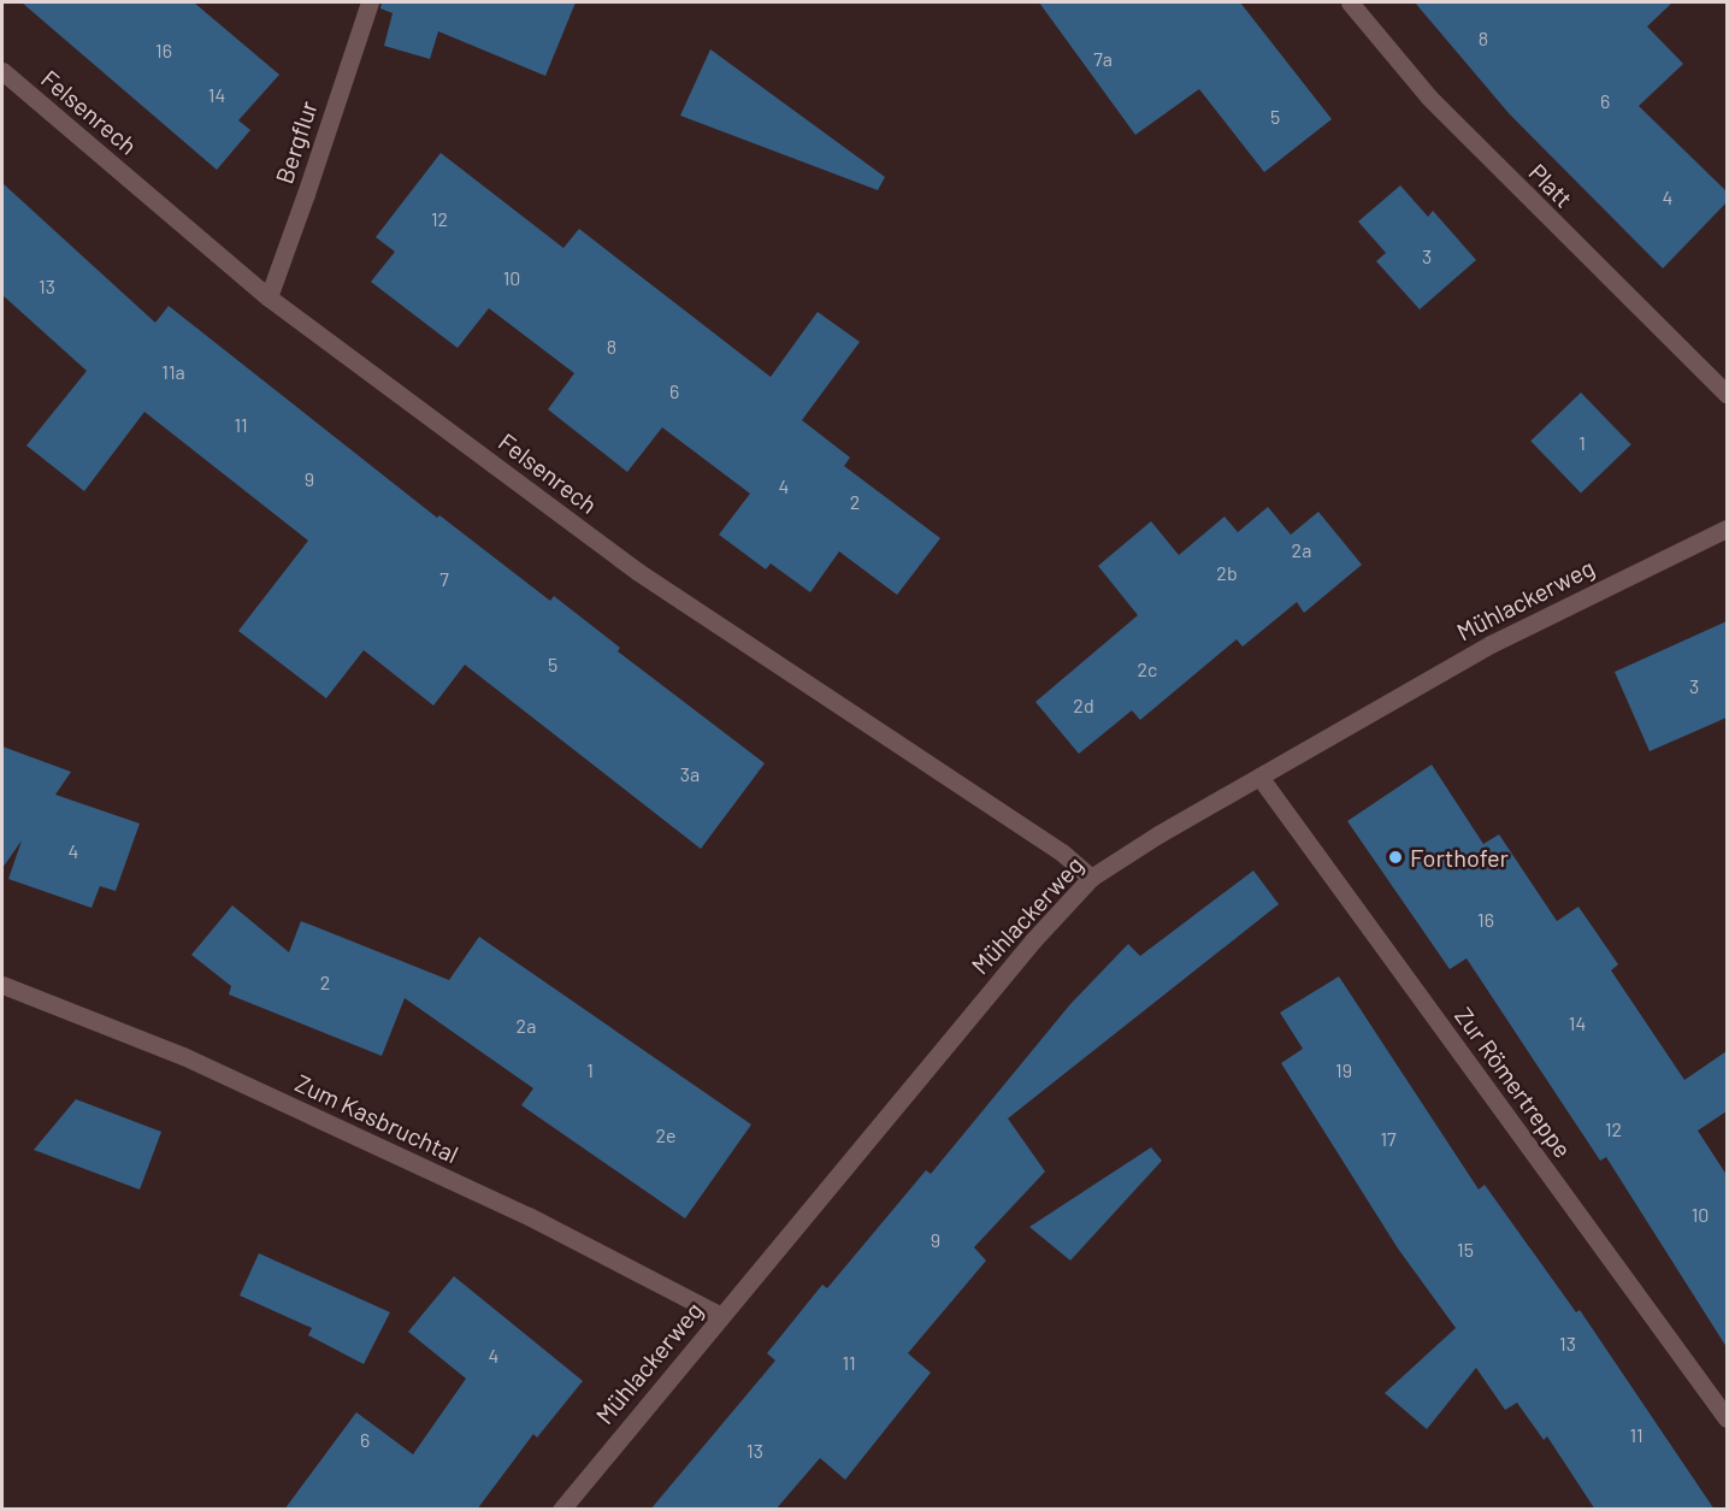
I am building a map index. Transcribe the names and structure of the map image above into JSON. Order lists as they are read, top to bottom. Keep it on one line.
{"streets":{"street":["Felsenrech","Bergflur","Platt","Mühlackerweg","Zur Römertreppe","Zum Kasbruchtal"]},"crossings":[["Felsenrech","Bergflur"],["Felsenrech","Mühlackerweg"],["Mühlackerweg","Zur Römertreppe"],["Mühlackerweg","Zum Kasbruchtal"]],"places":["Forthofer"],"house_numbers":["8","16","7a","14","6","5","4","12","3","10","13","8","11a","6","11","1","9","4","2","2a","2b","7","5","2c","3","2d","3a","4","16","2","14","2a","1","19","12","2e","17","10","9","15","13","4","11","11","6","13"]}
